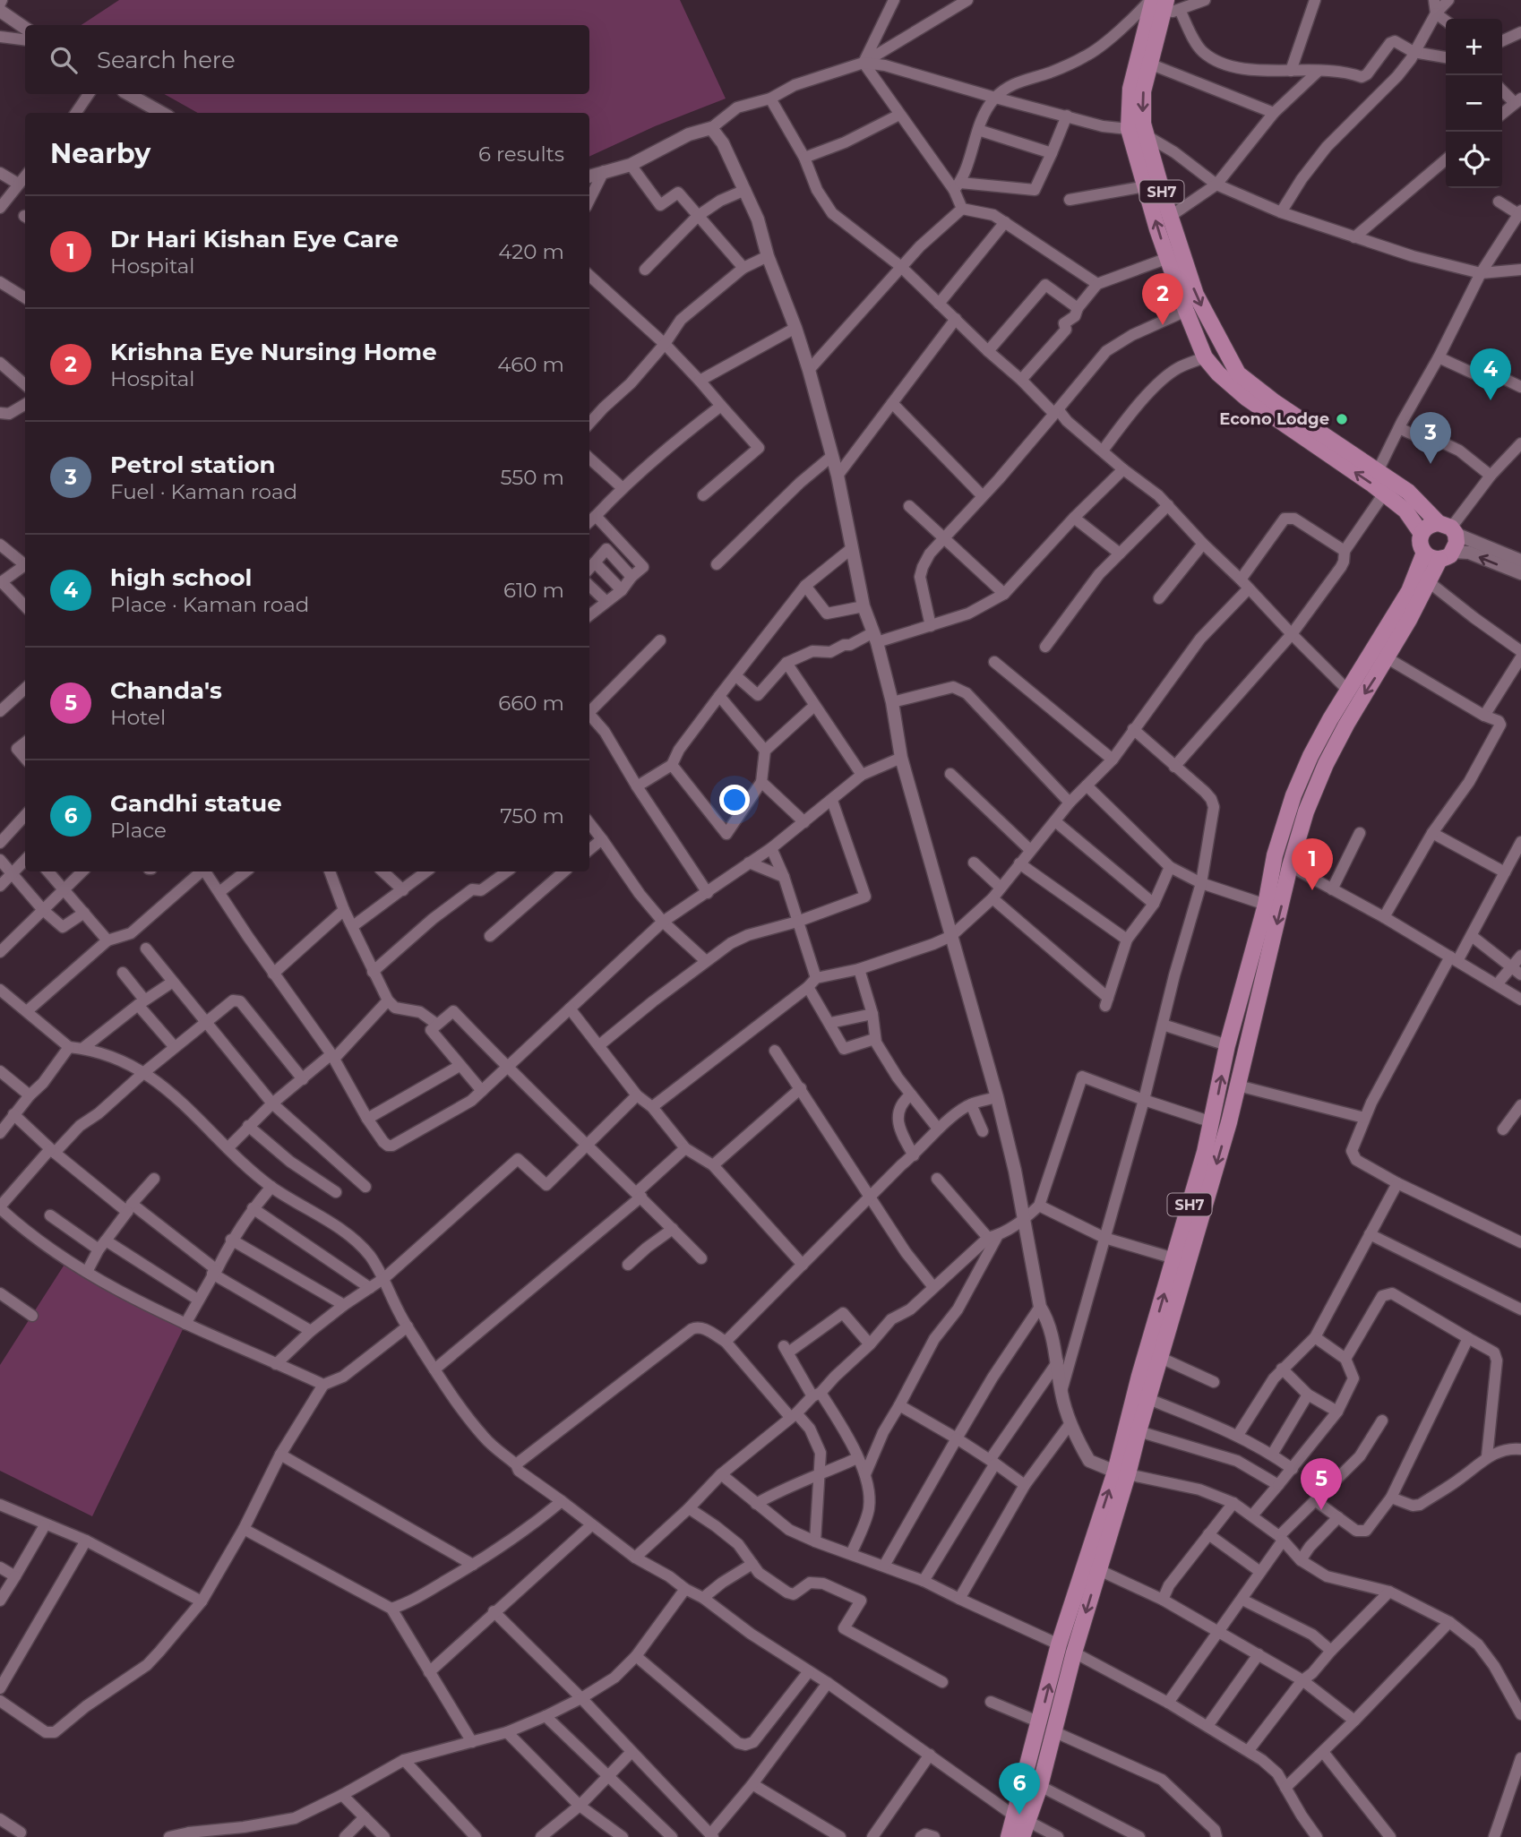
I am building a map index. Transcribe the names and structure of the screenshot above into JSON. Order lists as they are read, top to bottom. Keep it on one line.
{"streets":{"main road":["SH7"]},"places":["Econo Lodge"],"page":{"map_buttons":["+","−"],"search":"Search here","heading":["Nearby","6 results"],"list":[{"mark":"1","name":"Dr Hari Kishan Eye Care","note":"Hospital","value":"420 m"},{"mark":"2","name":"Krishna Eye Nursing Home","note":"Hospital","value":"460 m"},{"mark":"3","name":"Petrol station","note":"Fuel · Kaman road","value":"550 m"},{"mark":"4","name":"high school","note":"Place · Kaman road","value":"610 m"},{"mark":"5","name":"Chanda's","note":"Hotel","value":"660 m"},{"mark":"6","name":"Gandhi statue","note":"Place","value":"750 m"}],"pins":["2","4","3","1","5","6"]}}
